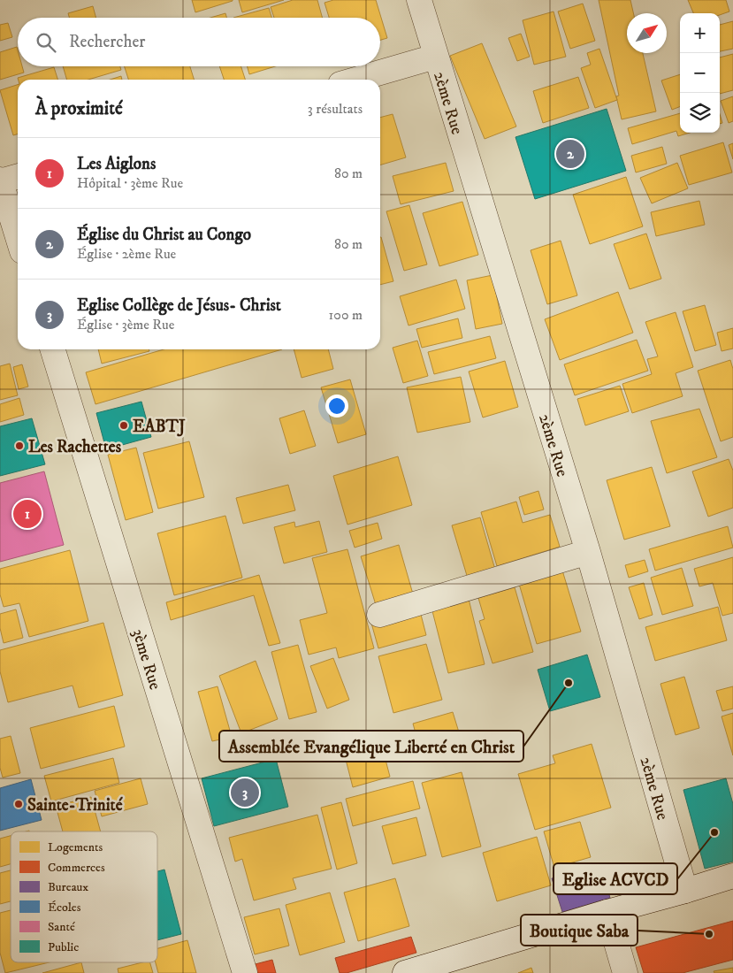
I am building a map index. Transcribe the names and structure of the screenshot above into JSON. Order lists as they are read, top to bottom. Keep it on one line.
{"streets":{"street":["2ème Rue","3ème Rue"]},"places":["EABTJ","Les Rachettes","Assemblée Evangélique Liberté en Christ","Sainte-Trinité","Eglise ACVCD","Boutique Saba"],"legend":["Logements","Commerces","Bureaux","Écoles","Santé","Public"],"north":"top right","page":{"map_buttons":["+","−"],"search":"Rechercher","heading":["À proximité","3 résultats"],"list":[{"mark":"1","name":"Les Aiglons","note":"Hôpital · 3ème Rue","value":"80 m"},{"mark":"2","name":"Église du Christ au Congo","note":"Église · 2ème Rue","value":"80 m"},{"mark":"3","name":"Eglise Collège de Jésus- Christ","note":"Église · 3ème Rue","value":"100 m"}],"pins":["2","1","3"]}}
